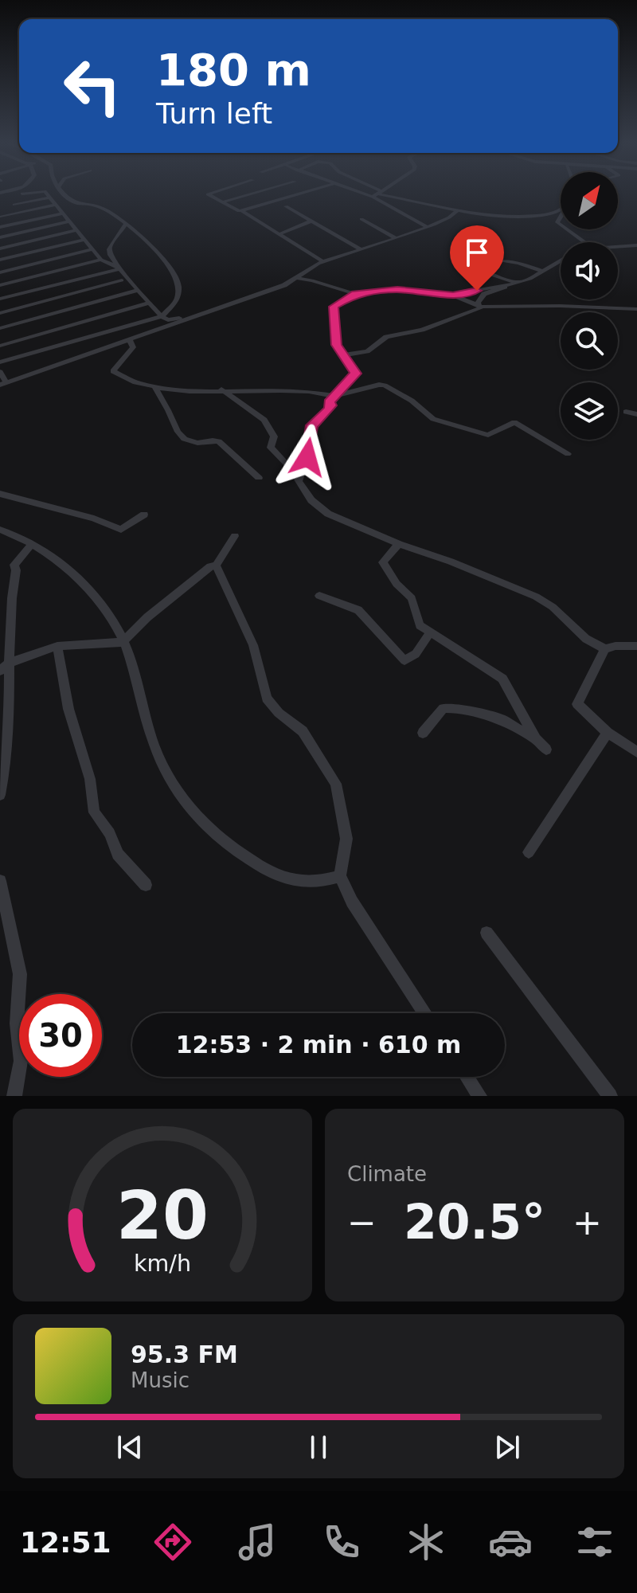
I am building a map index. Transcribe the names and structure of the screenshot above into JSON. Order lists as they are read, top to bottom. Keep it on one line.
{"north":"top right","page":{"turn":["180 m","Turn left"],"limit":"30","trip":"12:53 · 2 min · 610 m","tile":"Climate","heat":["−","20.5°","+"],"song":["95.3 FM","Music"],"tabs":"12:51","gauge":["20","km/h"]}}
